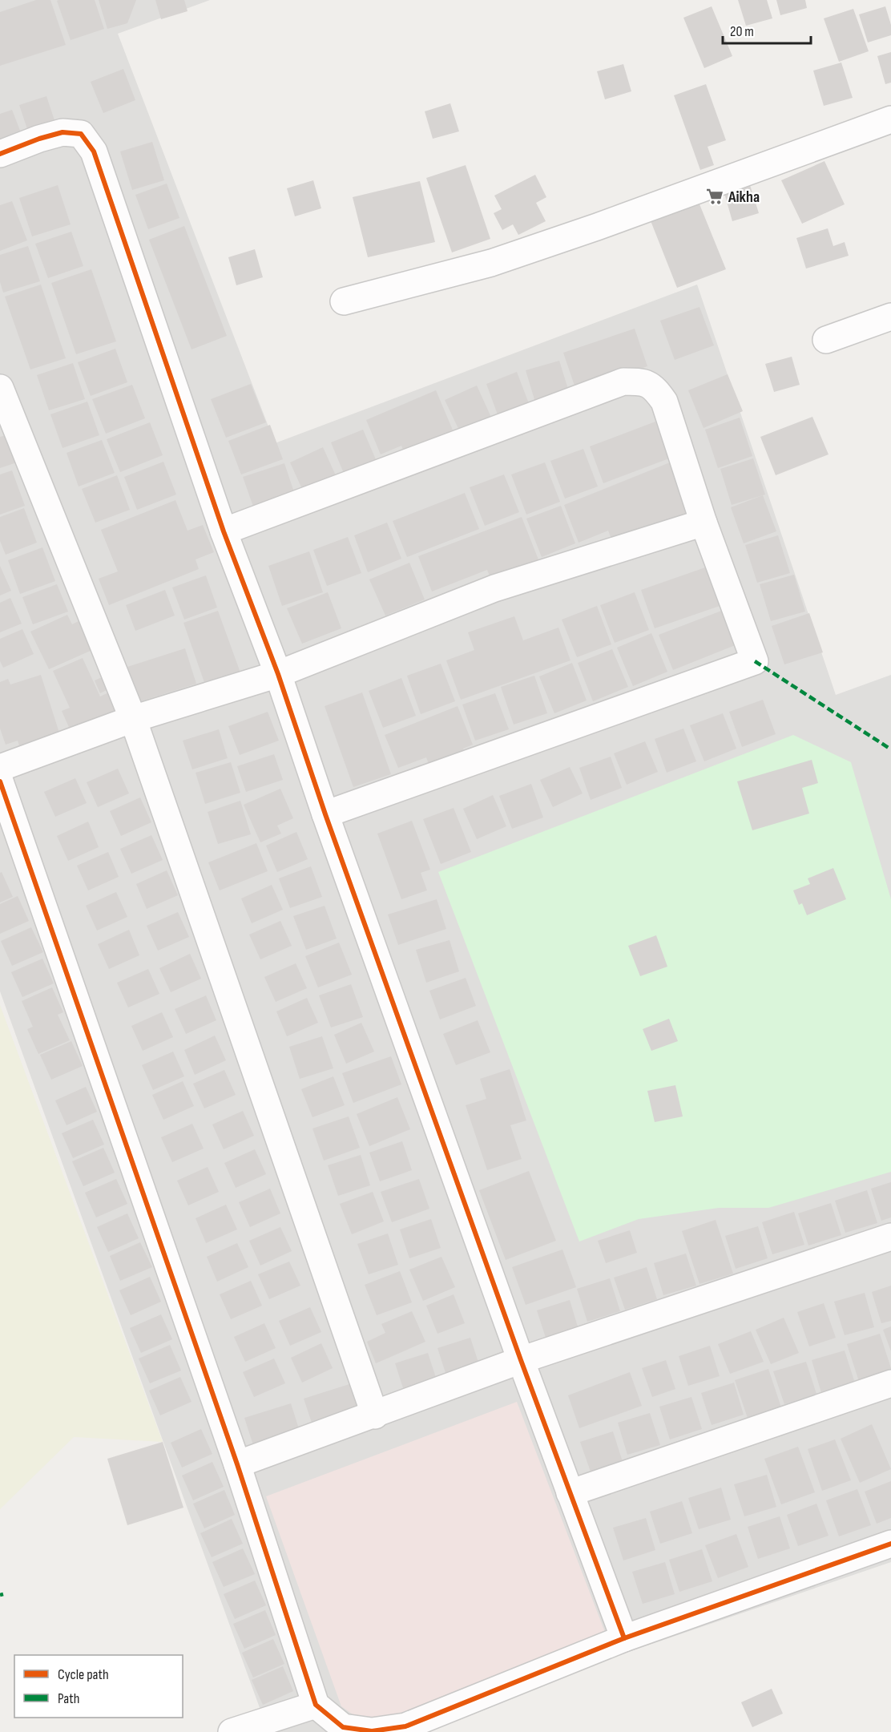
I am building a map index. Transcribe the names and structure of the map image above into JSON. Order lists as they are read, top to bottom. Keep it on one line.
{"places":{"supermarket":["Aikha"]},"legend":["Cycle path","Path"],"scale_bar":"20 m"}
